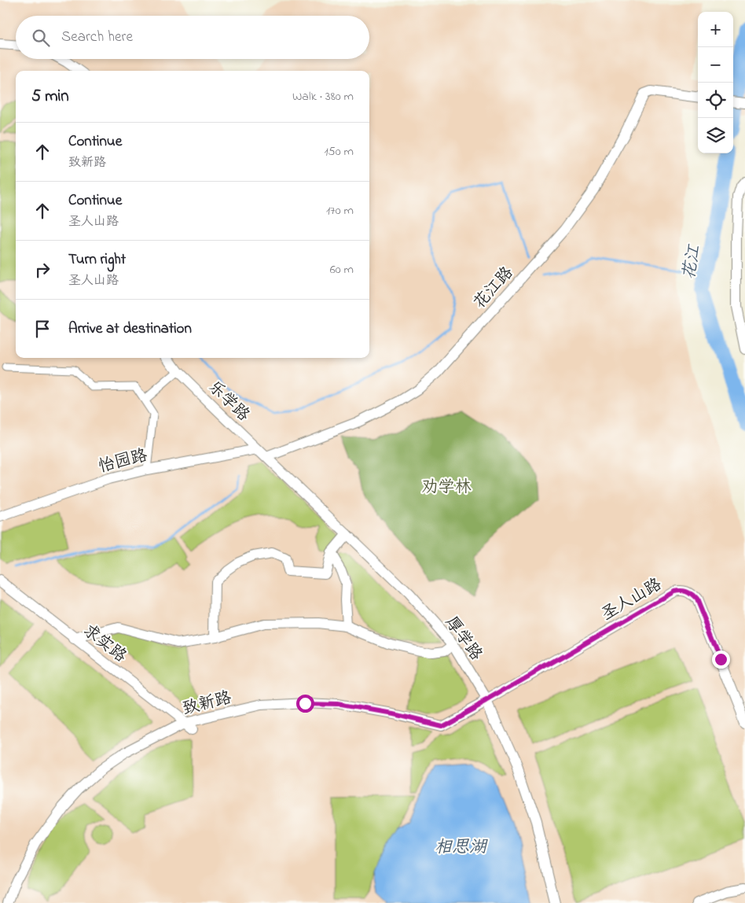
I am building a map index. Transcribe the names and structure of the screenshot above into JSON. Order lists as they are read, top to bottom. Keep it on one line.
{"streets":{"street":["花江路","乐学路","怡园路","圣人山路","厚学路","求实路","致新路"]},"crossings":[["花江路","厚学路"],["乐学路","怡园路"],["乐学路","厚学路"],["怡园路","厚学路"],["圣人山路","厚学路"],["圣人山路","致新路"],["厚学路","致新路"],["求实路","致新路"]],"water":["花江","相思湖"],"parks":["劝学林"],"page":{"map_buttons":["+","−"],"search":"Search here","heading":["5 min","Walk · 380 m"],"list":[["Continue","致新路","150 m"],["Continue","圣人山路","170 m"],["Turn right","圣人山路","60 m"],"Arrive at destination"]}}
